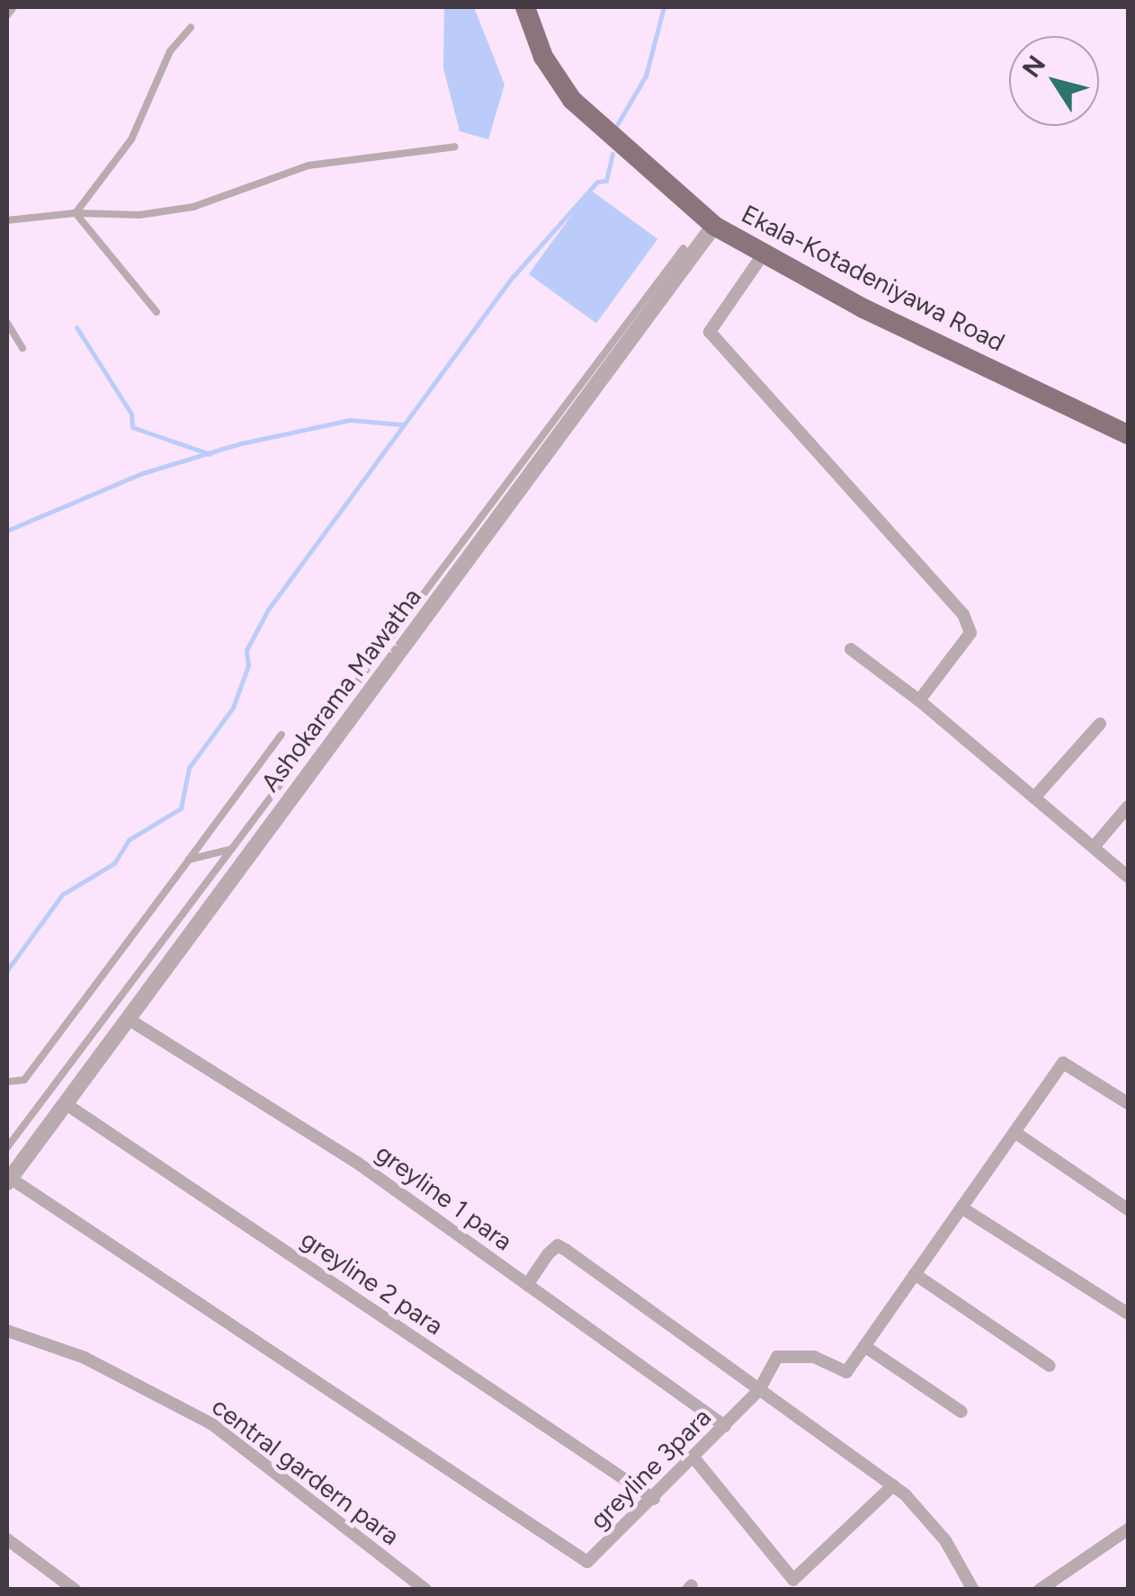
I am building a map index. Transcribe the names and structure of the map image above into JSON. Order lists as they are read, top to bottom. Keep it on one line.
{"streets":{"main road":["Ekala-Kotadeniyawa Road"],"street":["Ashokarama Mawatha","greyline 1 para","greyline 2 para","greyline 3para","central gardern para"]},"crossings":[["Ekala-Kotadeniyawa Road","Ashokarama Mawatha"],["Ashokarama Mawatha","greyline 1 para"],["Ashokarama Mawatha","greyline 2 para"],["Ashokarama Mawatha","greyline 3para"],["greyline 1 para","greyline 3para"],["greyline 2 para","greyline 3para"]],"north":"top left"}
